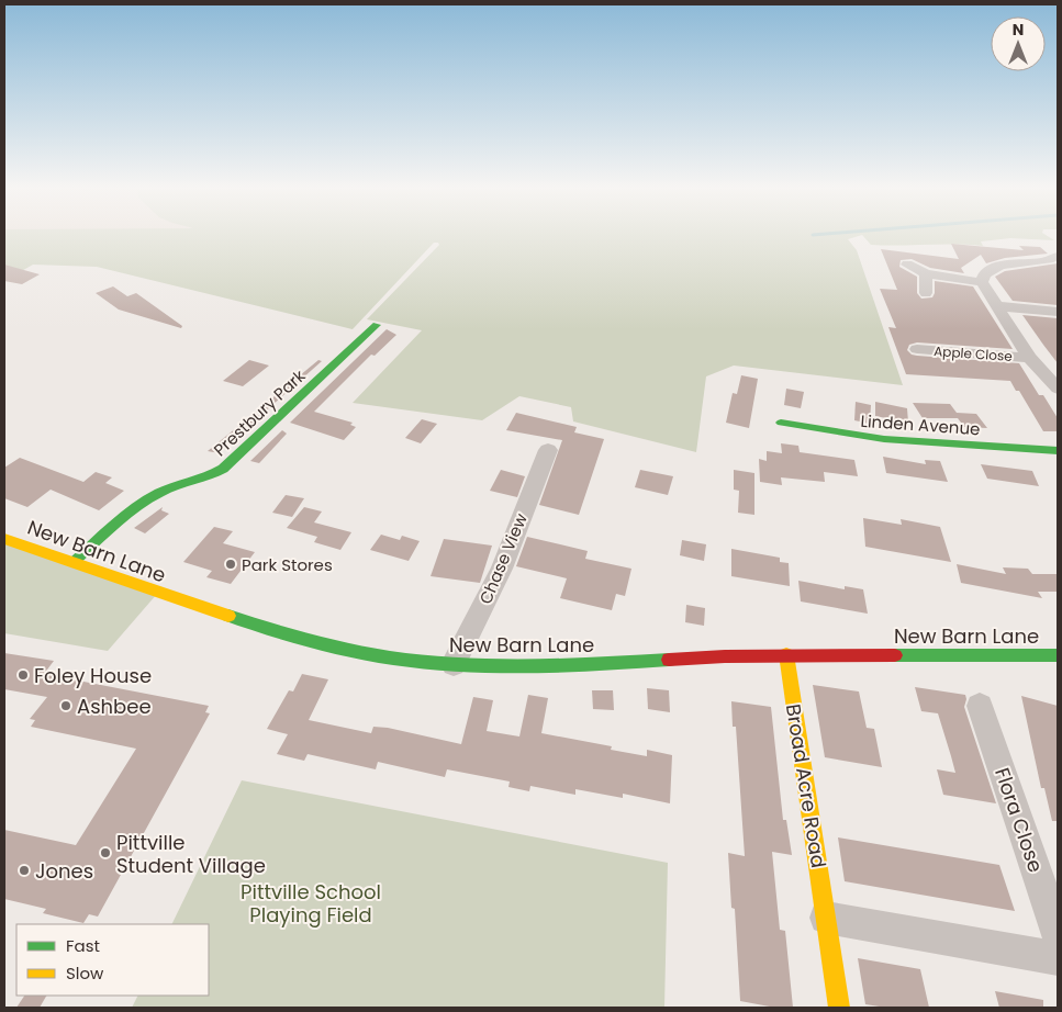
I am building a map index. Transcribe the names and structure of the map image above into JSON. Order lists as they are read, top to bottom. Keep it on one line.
{"streets":{"street":["Apple Close","Prestbury Park","Linden Avenue","New Barn Lane","Chase View","Broad Acre Road","Flora Close"]},"crossings":[["Prestbury Park","New Barn Lane"],["New Barn Lane","Chase View"],["New Barn Lane","Broad Acre Road"]],"parks":["Pittville School Playing Field"],"places":["Park Stores","Foley House","Ashbee","Pittville Student Village","Jones"],"legend":["Fast","Slow"],"north":"top"}
